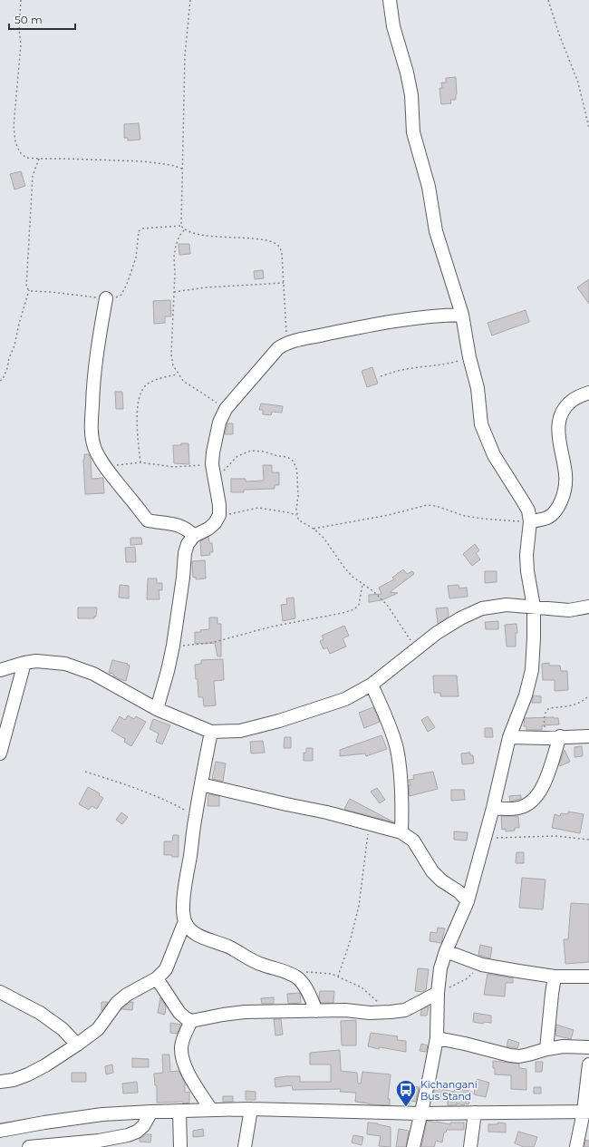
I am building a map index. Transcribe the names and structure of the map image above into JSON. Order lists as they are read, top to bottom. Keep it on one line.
{"places":{"bus stop":["Kichangani Bus Stand"]},"scale_bar":"50 m"}
